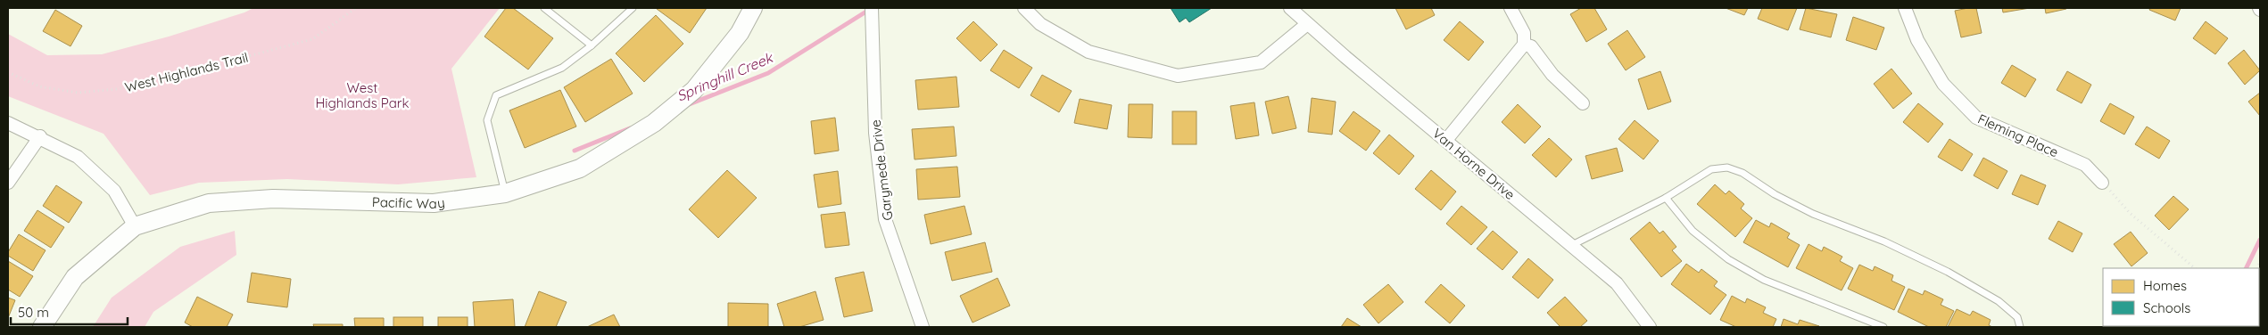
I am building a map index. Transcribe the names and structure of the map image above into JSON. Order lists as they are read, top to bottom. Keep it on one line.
{"streets":{"main road":["Pacific Way"],"street":["Fleming Place","Van Horne Drive","Garymede Drive"],"path":["West Highlands Trail"]},"water":["Springhill Creek"],"parks":["West Highlands Park"],"legend":["Homes","Schools"],"scale_bar":"50 m"}
